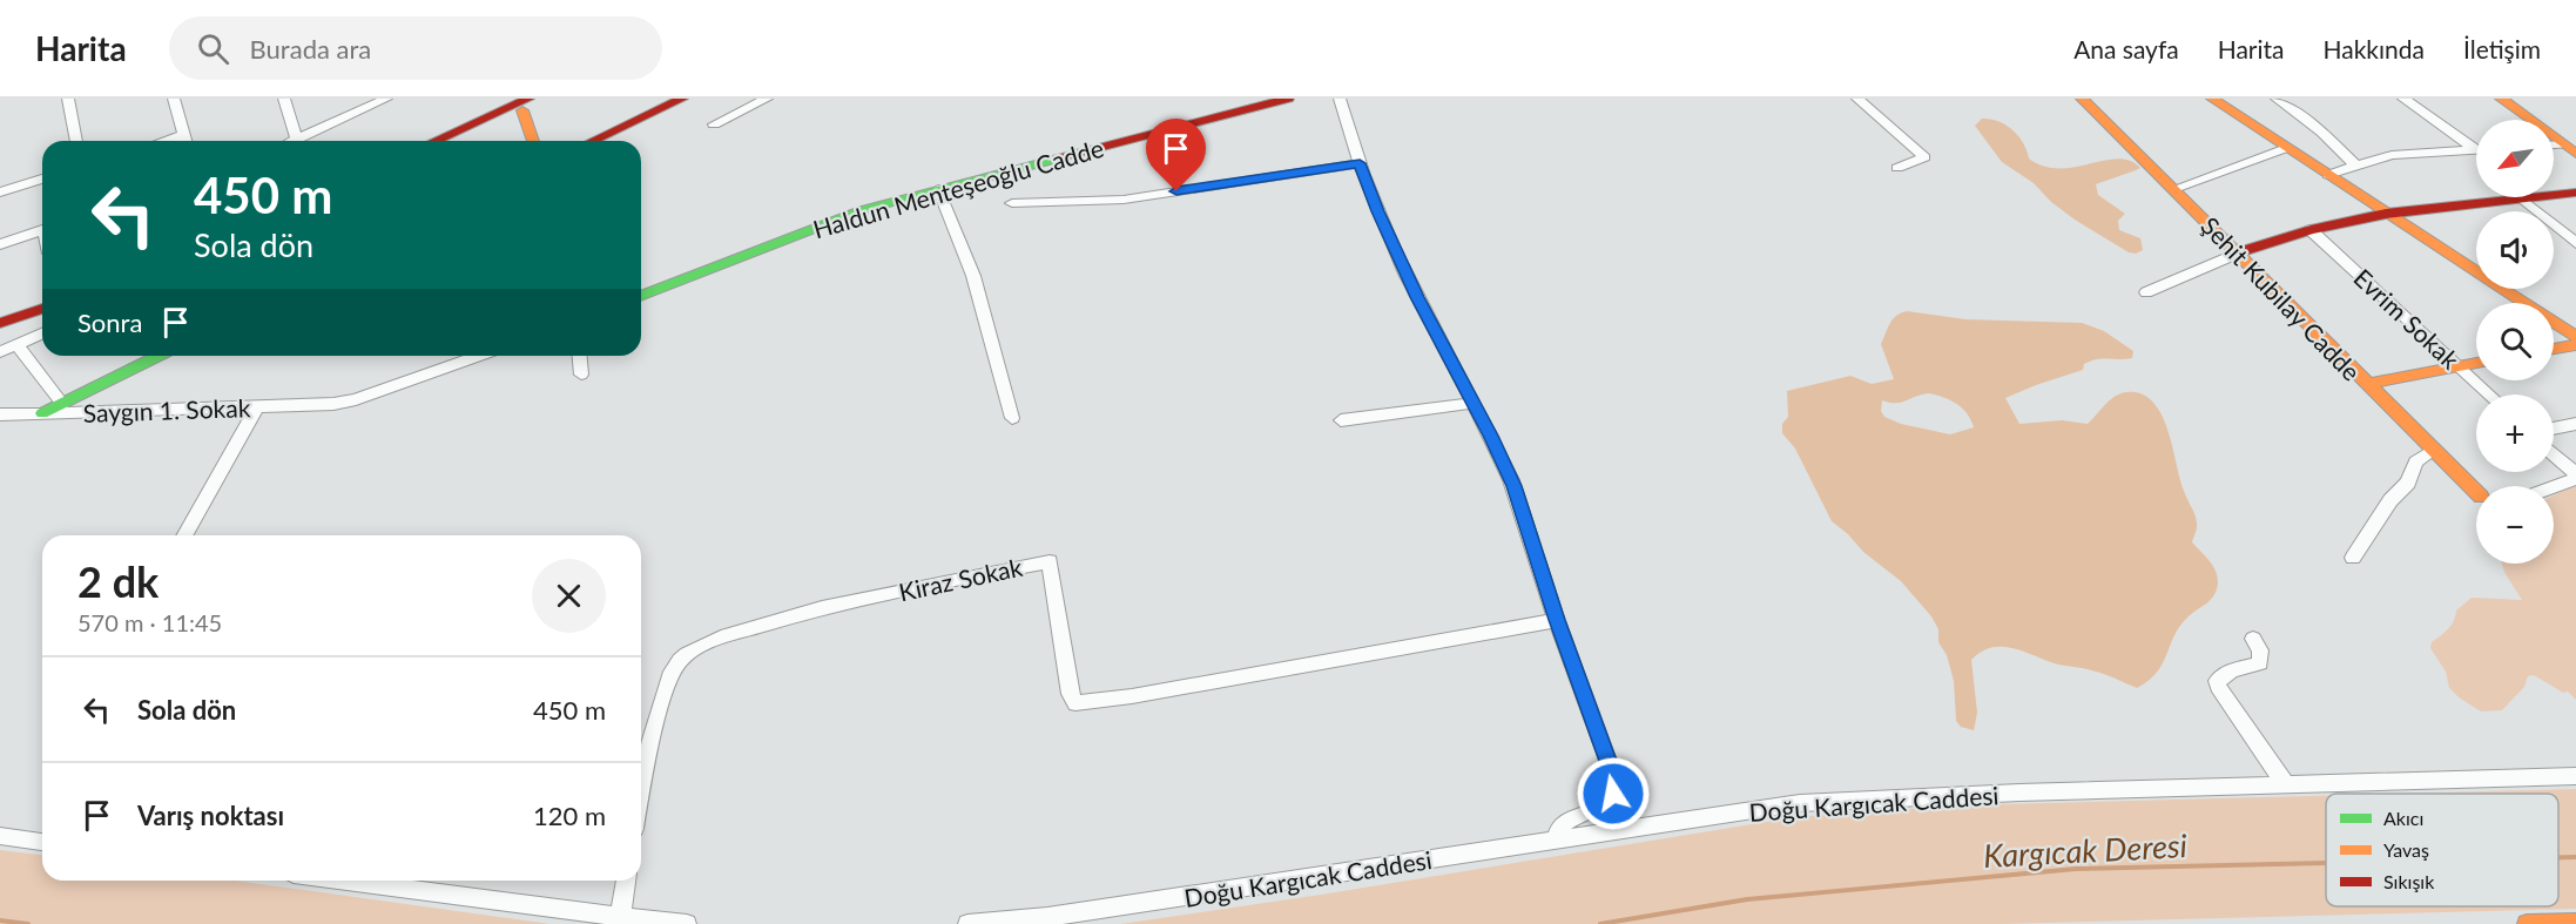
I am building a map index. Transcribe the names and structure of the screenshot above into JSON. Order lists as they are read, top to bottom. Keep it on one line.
{"streets":{"street":["Haldun Menteşeoğlu Cadde","Şehit Kubilay Cadde","Evrim Sokak","Saygın 1. Sokak","Kiraz Sokak","Doğu Kargıcak Caddesi"]},"water":["Kargıcak Deresi"],"legend":["Akıcı","Yavaş","Sıkışık"],"north":"bottom left","page":{"header":"Harita","search":"Burada ara","nav":["Ana sayfa","Harita","Hakkında","İletişim"],"map_buttons":["+","−"],"turn":["450 m","Sola dön"],"then":"Sonra","heading":["2 dk","570 m · 11:45"],"list":[{"name":"Sola dön","value":"450 m"},{"name":"Varış noktası","value":"120 m"}]}}
